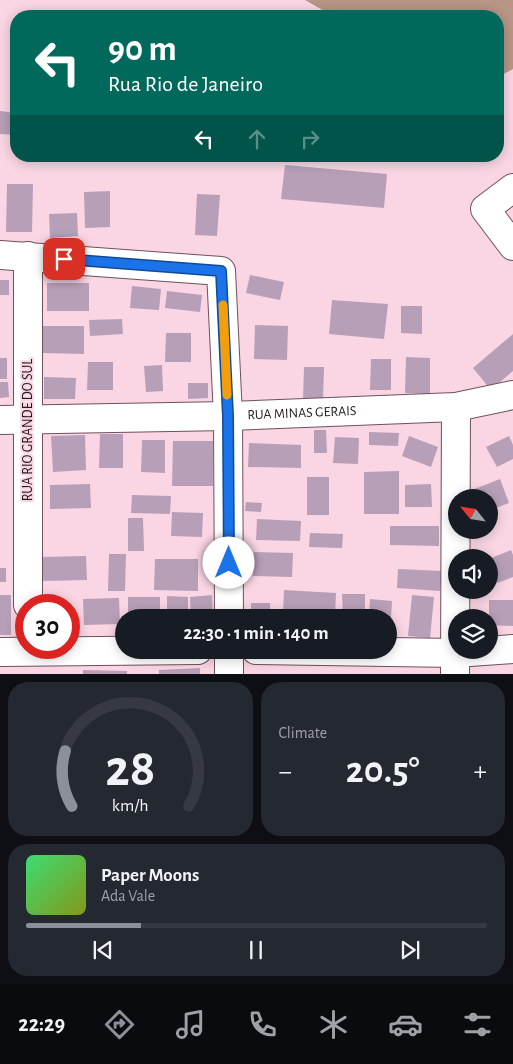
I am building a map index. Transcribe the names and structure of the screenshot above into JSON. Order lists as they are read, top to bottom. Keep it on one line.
{"streets":{"street":["RUA MINAS GERAIS","RUA RIO GRANDE DO SUL"]},"crossings":[["RUA MINAS GERAIS","RUA RIO GRANDE DO SUL"]],"north":"top left","page":{"turn":["90 m","Rua Rio de Janeiro"],"limit":"30","trip":"22:30 · 1 min · 140 m","tile":"Climate","heat":["−","20.5°","+"],"song":["Paper Moons","Ada Vale"],"tabs":"22:29","gauge":["28","km/h"]}}
